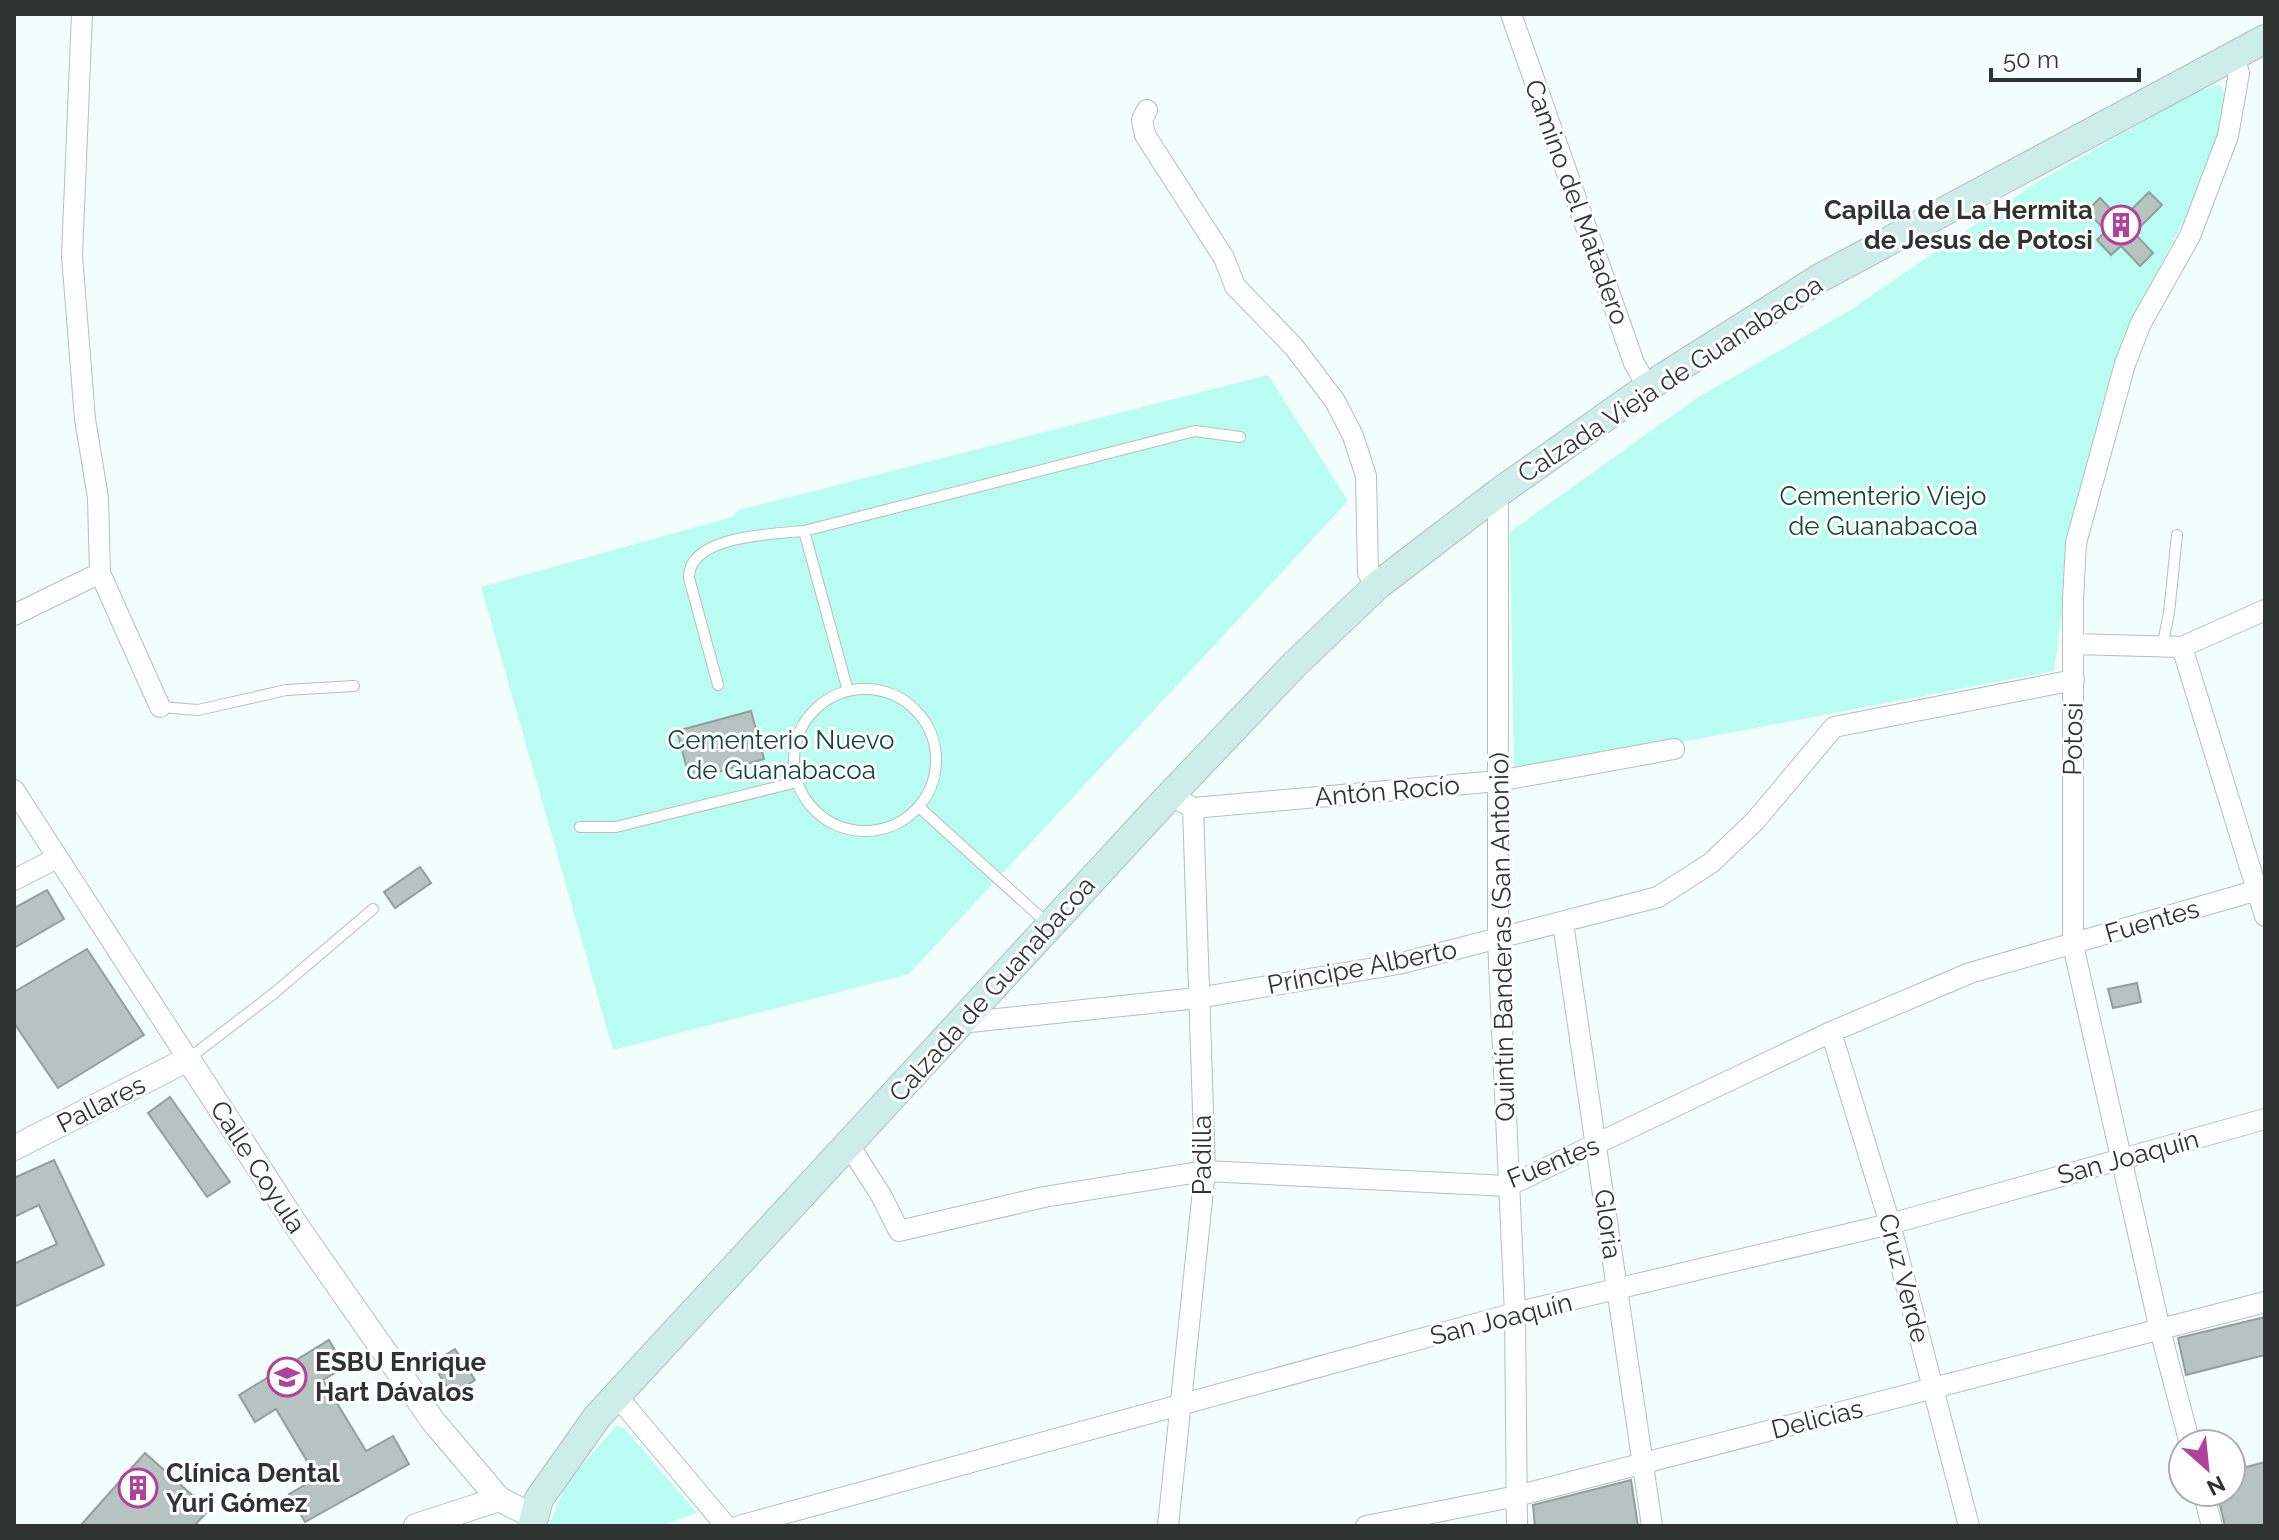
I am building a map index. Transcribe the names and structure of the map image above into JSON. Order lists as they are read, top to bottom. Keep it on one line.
{"streets":{"main road":["Calzada Vieja de Guanabacoa","Calzada de Guanabacoa"],"street":["Camino del Matadero","Potosi","Antón Rocío","Fuentes","Quintín Banderas (San Antonio)","Príncipe Alberto","Pallares","Padilla","San Joaquín","Calle Coyula","Gloria","Cruz Verde","Delicias"]},"crossings":[["Camino del Matadero","Calzada Vieja de Guanabacoa"],["Calzada Vieja de Guanabacoa","Potosi"],["Calzada Vieja de Guanabacoa","Quintín Banderas (San Antonio)"],["Calzada Vieja de Guanabacoa","Calzada de Guanabacoa"],["Potosi","Fuentes"],["Potosi","Príncipe Alberto"],["Potosi","San Joaquín"],["Potosi","Delicias"],["Antón Rocío","Quintín Banderas (San Antonio)"],["Antón Rocío","Calzada de Guanabacoa"],["Antón Rocío","Padilla"],["Fuentes","Quintín Banderas (San Antonio)"],["Fuentes","Calzada de Guanabacoa"],["Fuentes","Padilla"],["Fuentes","Gloria"],["Fuentes","Cruz Verde"],["Quintín Banderas (San Antonio)","Príncipe Alberto"],["Quintín Banderas (San Antonio)","Calzada de Guanabacoa"],["Quintín Banderas (San Antonio)","San Joaquín"],["Quintín Banderas (San Antonio)","Delicias"],["Príncipe Alberto","Calzada de Guanabacoa"],["Príncipe Alberto","Padilla"],["Príncipe Alberto","Gloria"],["Calzada de Guanabacoa","Padilla"],["Calzada de Guanabacoa","Calle Coyula"],["Pallares","Calle Coyula"],["Padilla","San Joaquín"],["San Joaquín","Gloria"],["San Joaquín","Cruz Verde"],["Gloria","Delicias"],["Cruz Verde","Delicias"]],"parks":["Cementerio Viejo de Guanabacoa","Cementerio Nuevo de Guanabacoa"],"places":{"building":["Capilla de La Hermita de Jesus de Potosi","Clínica Dental Yuri Gómez"],"school or university":["ESBU Enrique Hart Dávalos"]},"scale_bar":"50 m","north":"bottom right"}
